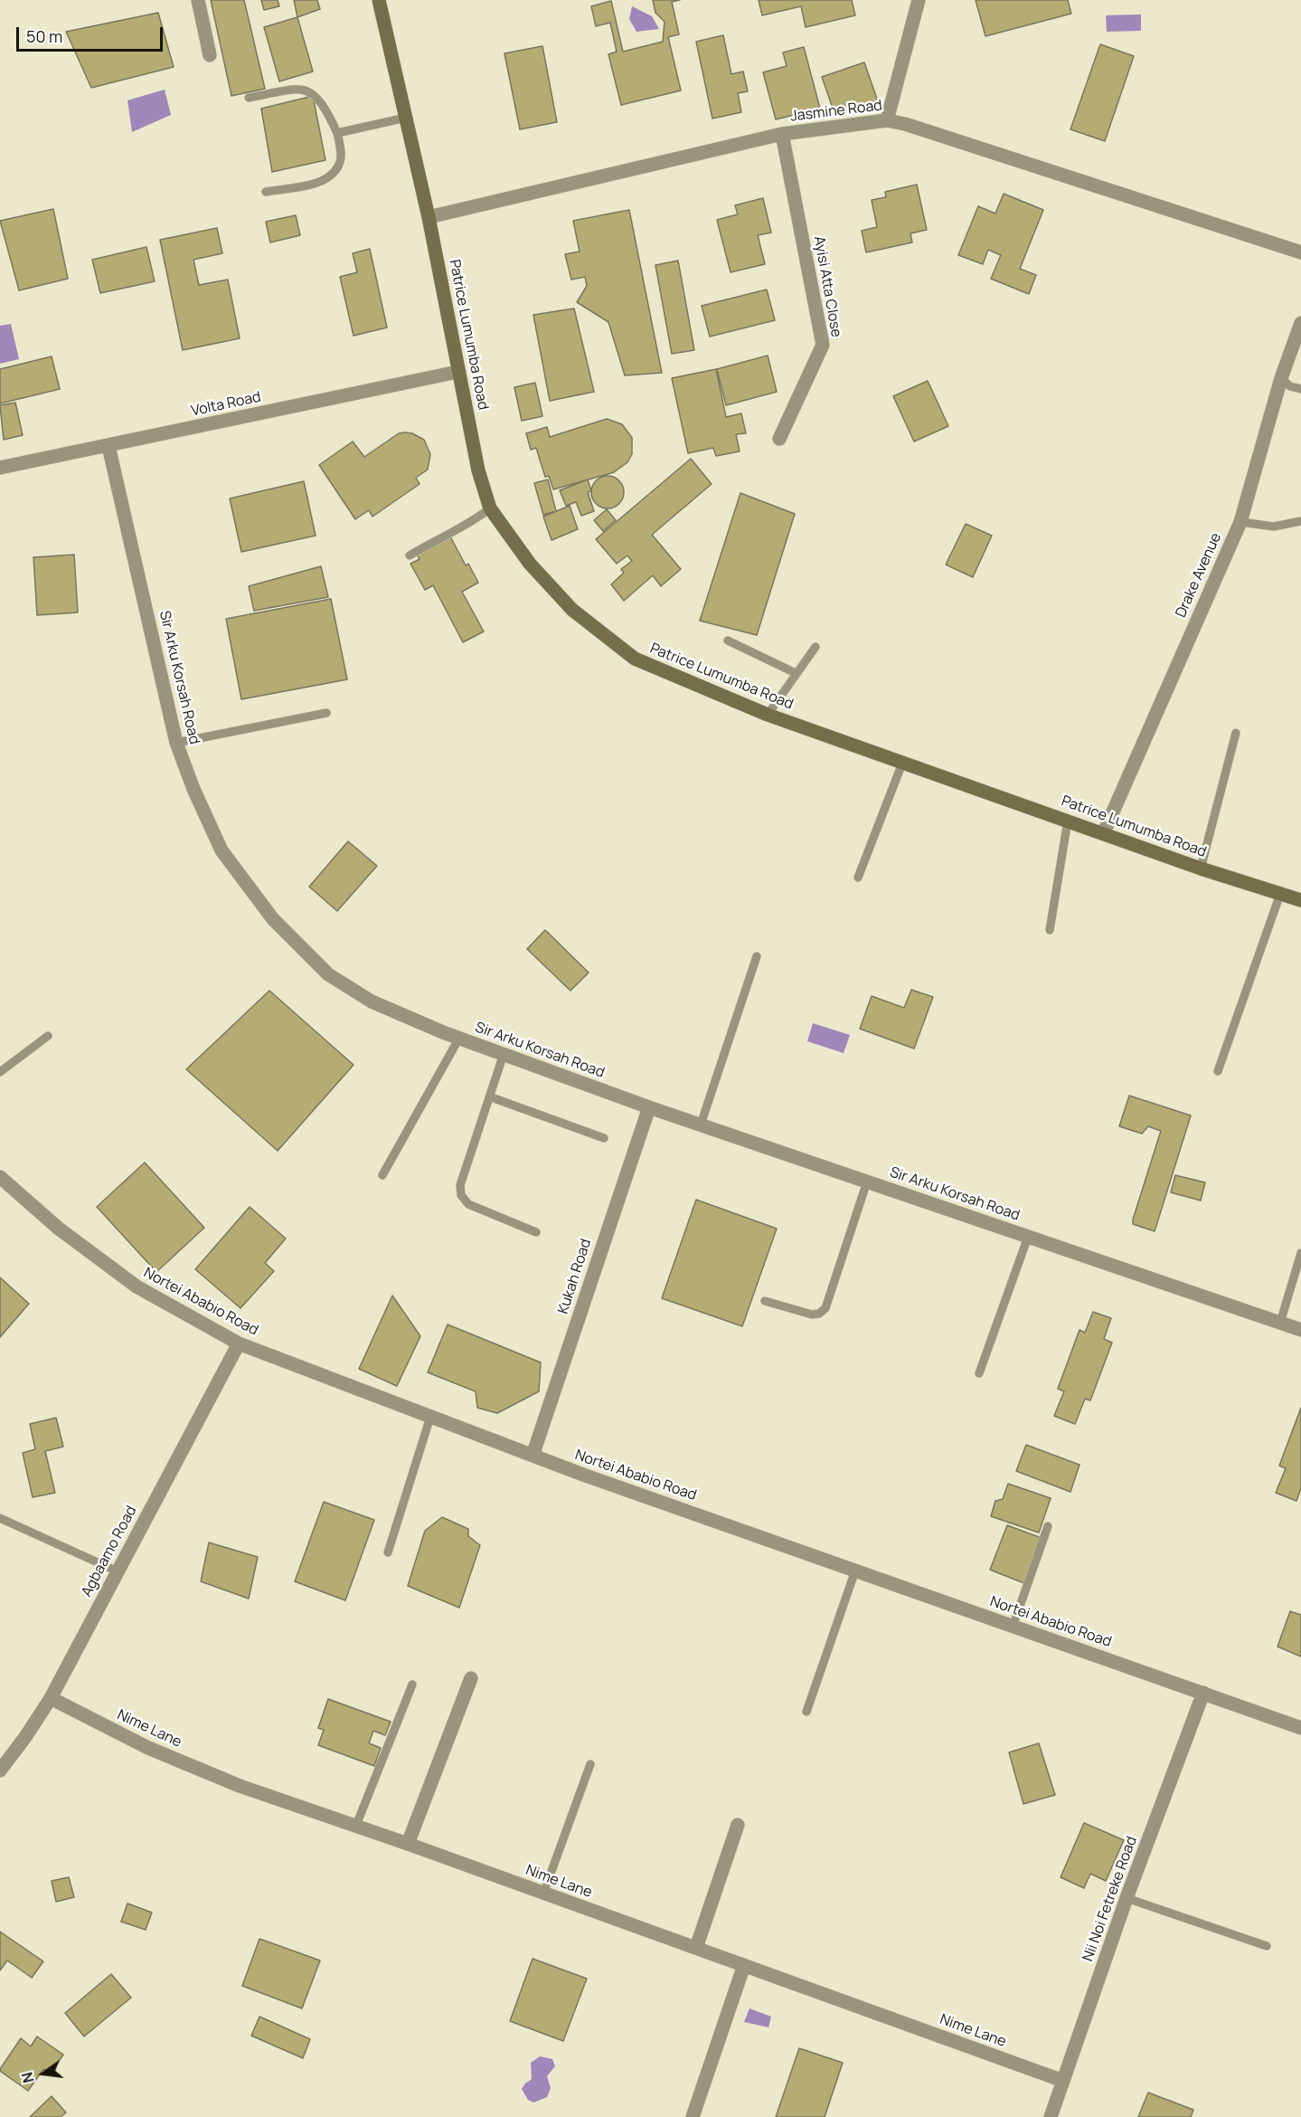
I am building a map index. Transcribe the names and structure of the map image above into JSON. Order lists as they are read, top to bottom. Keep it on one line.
{"streets":{"street":["Jasmine Road","Ayisi Atta Close","Patrice Lumumba Road","Volta Road","Drake Avenue","Sir Arku Korsah Road","Kukah Road","Nortei Ababio Road","Agbaamo Road","Nime Lane","Nii Noi Fetreke Road"]},"crossings":[["Jasmine Road","Ayisi Atta Close"],["Jasmine Road","Patrice Lumumba Road"],["Patrice Lumumba Road","Volta Road"],["Patrice Lumumba Road","Drake Avenue"],["Volta Road","Sir Arku Korsah Road"],["Sir Arku Korsah Road","Kukah Road"],["Kukah Road","Nortei Ababio Road"],["Nortei Ababio Road","Agbaamo Road"],["Nortei Ababio Road","Nii Noi Fetreke Road"],["Agbaamo Road","Nime Lane"],["Nime Lane","Nii Noi Fetreke Road"]],"scale_bar":"50 m","north":"left"}
